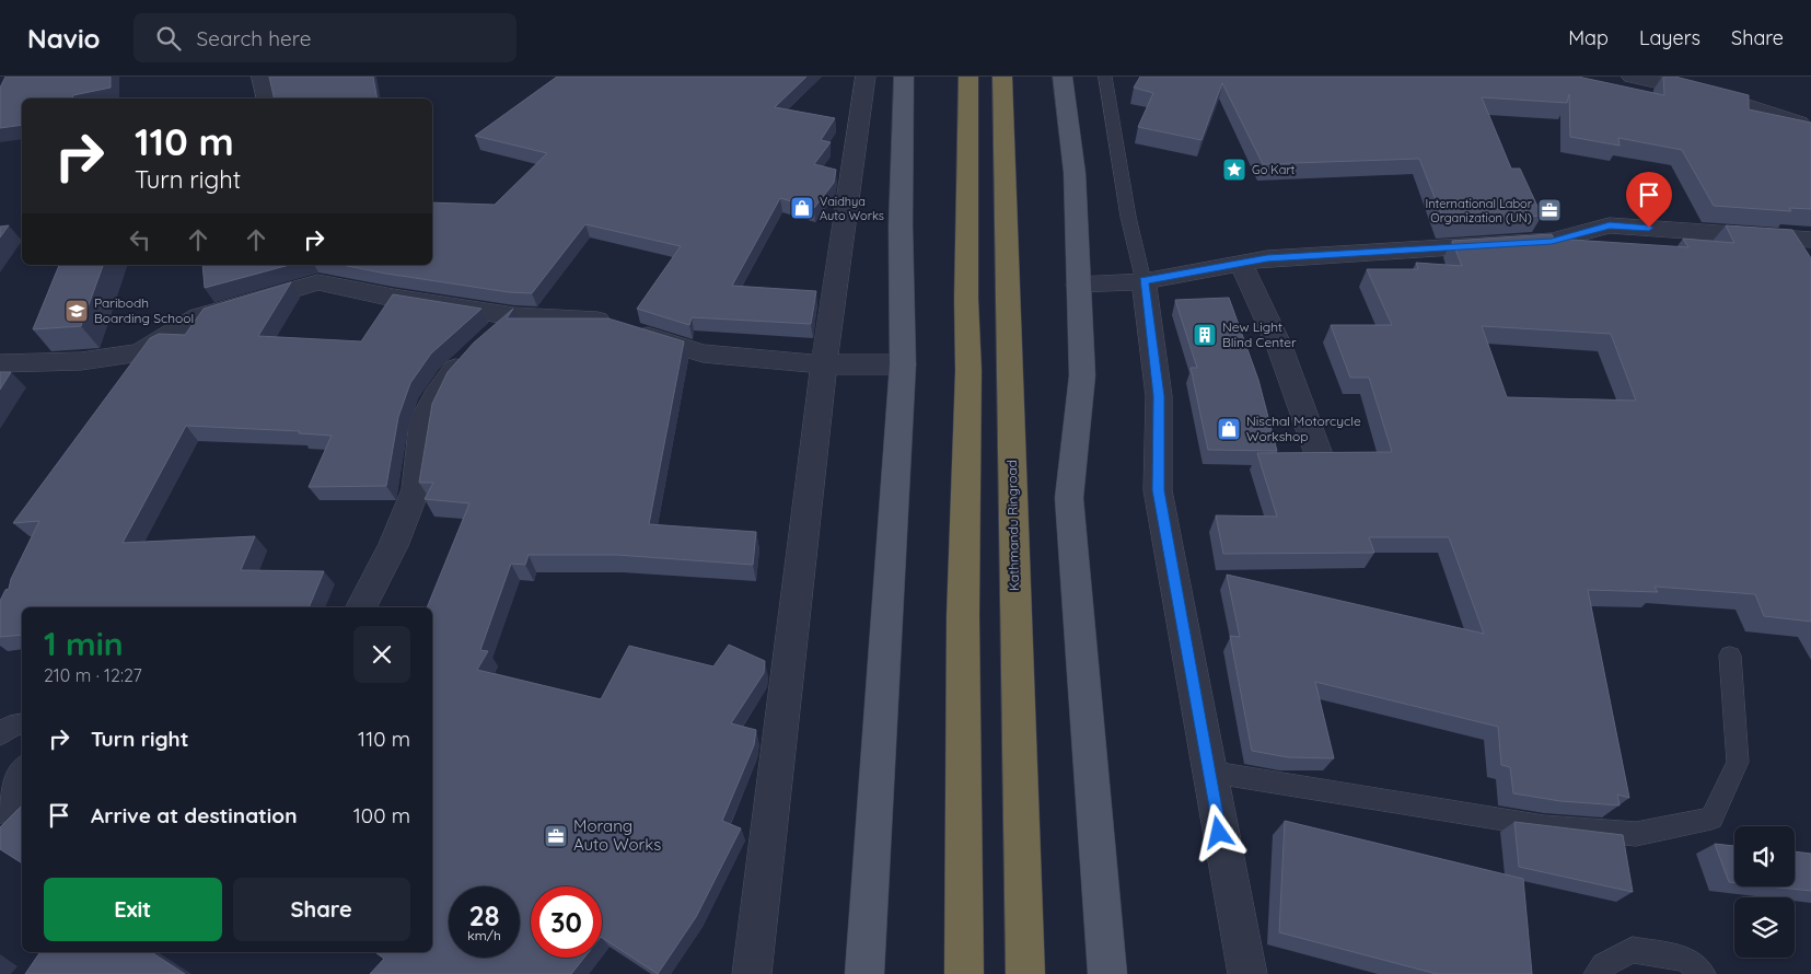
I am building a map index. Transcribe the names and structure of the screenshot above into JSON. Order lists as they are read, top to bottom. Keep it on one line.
{"streets":{"highway":["Kathmandu Ringroad"]},"places":{"place":["Go Kart"],"shop":["Vaidhya Auto Works","Nischal Motorcycle Workshop"],"office":["International Labor Organization (UN)","Morang Auto Works"],"school or university":["Paribodh Boarding School"],"building":["New Light Blind Center"]},"page":{"header":"Navio","search":"Search here","nav":["Map","Layers","Share"],"turn":["110 m","Turn right"],"heading":["1 min","210 m · 12:27"],"list":[{"name":"Turn right","value":"110 m"},{"name":"Arrive at destination","value":"100 m"}],"buttons":["Exit","Share"],"speed":"28 km/h","limit":"30"}}
